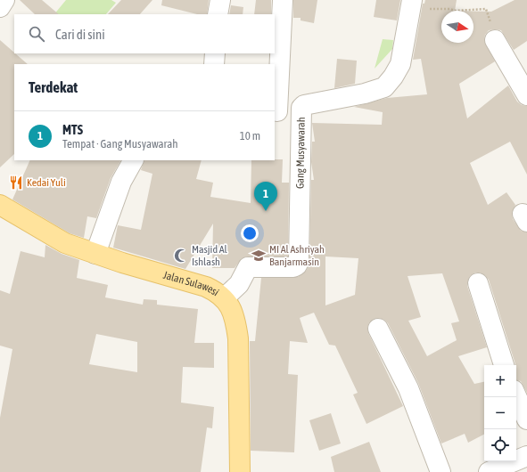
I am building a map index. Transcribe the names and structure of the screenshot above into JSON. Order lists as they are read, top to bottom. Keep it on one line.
{"streets":{"main road":["Jalan Sulawesi"],"street":["Gang Musyawarah"]},"crossings":[["Gang Musyawarah","Jalan Sulawesi"]],"places":{"restaurant":["Kedai Yuli"],"mosque":["Masjid Al Ishlash"],"school or university":["MI Al Ashriyah Banjarmasin"]},"north":"right","page":{"search":"Cari di sini","heading":"Terdekat","list":[{"mark":"1","name":"MTS","note":"Tempat · Gang Musyawarah","value":"10 m"}],"pins":"1","map_buttons":["+","−"]}}
